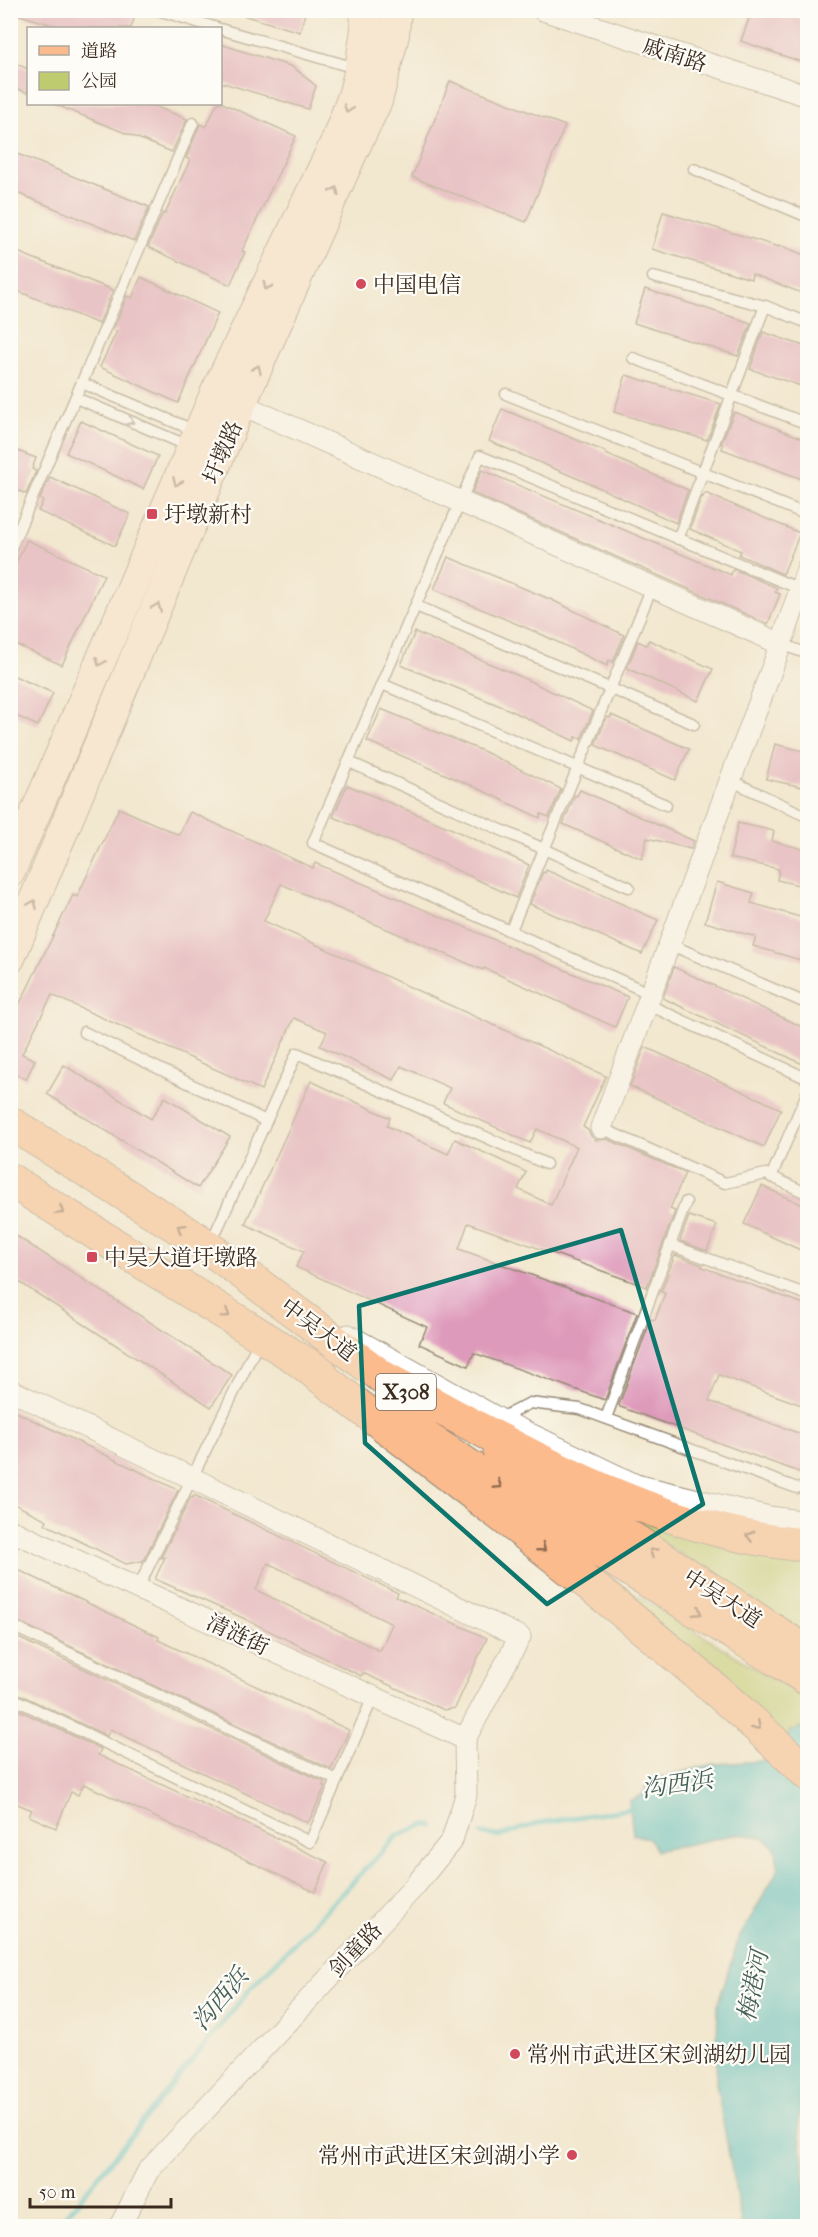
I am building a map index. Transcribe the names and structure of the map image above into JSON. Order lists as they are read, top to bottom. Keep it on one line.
{"streets":{"main road":["圩墩路","中吴大道","X308"],"street":["戚南路","清涟街","剑童路"]},"crossings":[["清涟街","剑童路"]],"water":["沟西浜","梅港河"],"places":{"other":["中国电信","常州市武进区宋剑湖幼儿园","常州市武进区宋剑湖小学"],"transit":["圩墩新村","中吴大道圩墩路"]},"legend":["道路","公园"],"scale_bar":"50 m"}
